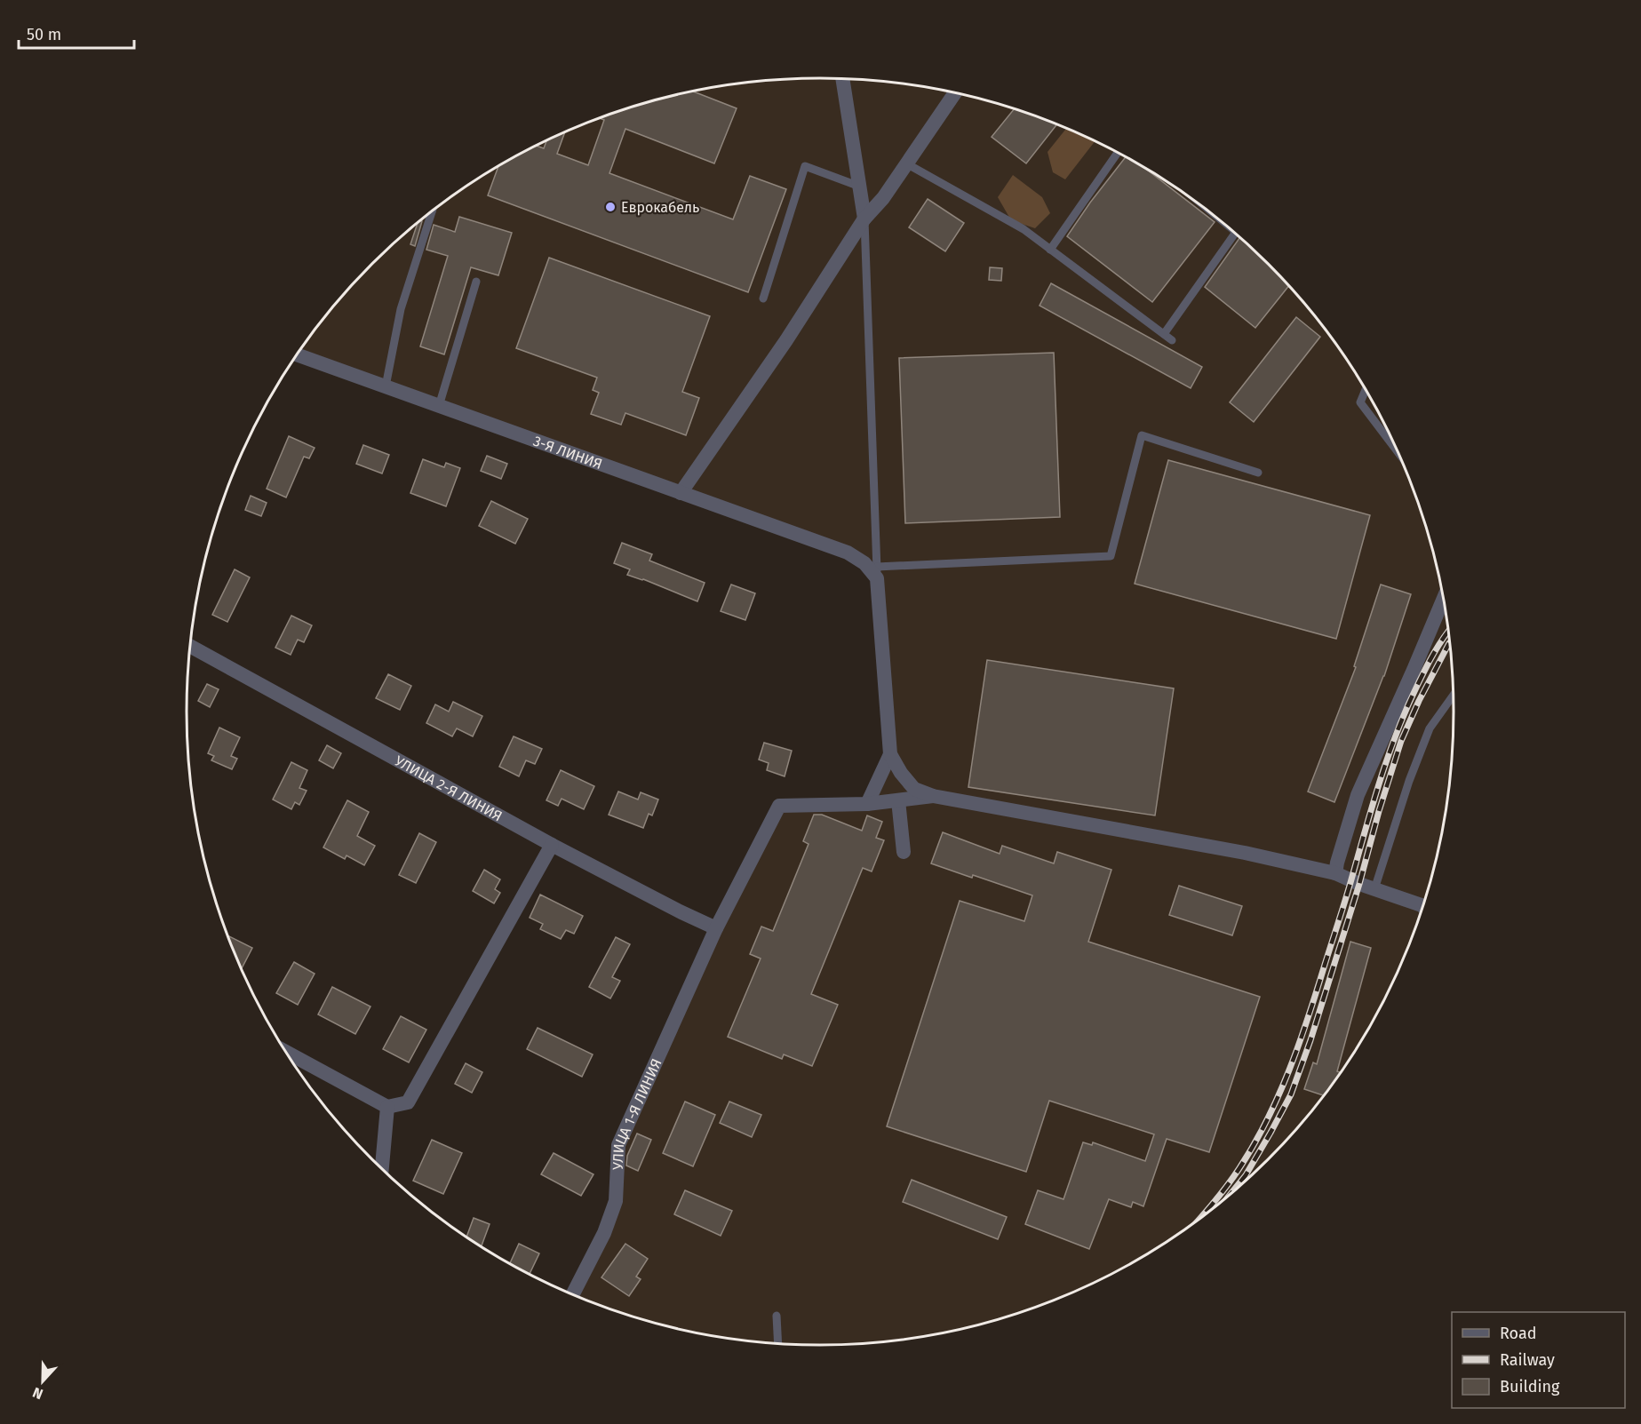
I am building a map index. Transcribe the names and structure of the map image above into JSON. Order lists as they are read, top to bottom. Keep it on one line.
{"streets":{"street":["3-Я ЛИНИЯ","УЛИЦА 2-Я ЛИНИЯ","УЛИЦА 1-Я ЛИНИЯ"]},"crossings":[["УЛИЦА 2-Я ЛИНИЯ","УЛИЦА 1-Я ЛИНИЯ"]],"places":["Еврокабель"],"legend":["Road","Railway","Building"],"scale_bar":"50 m","north":"bottom"}
